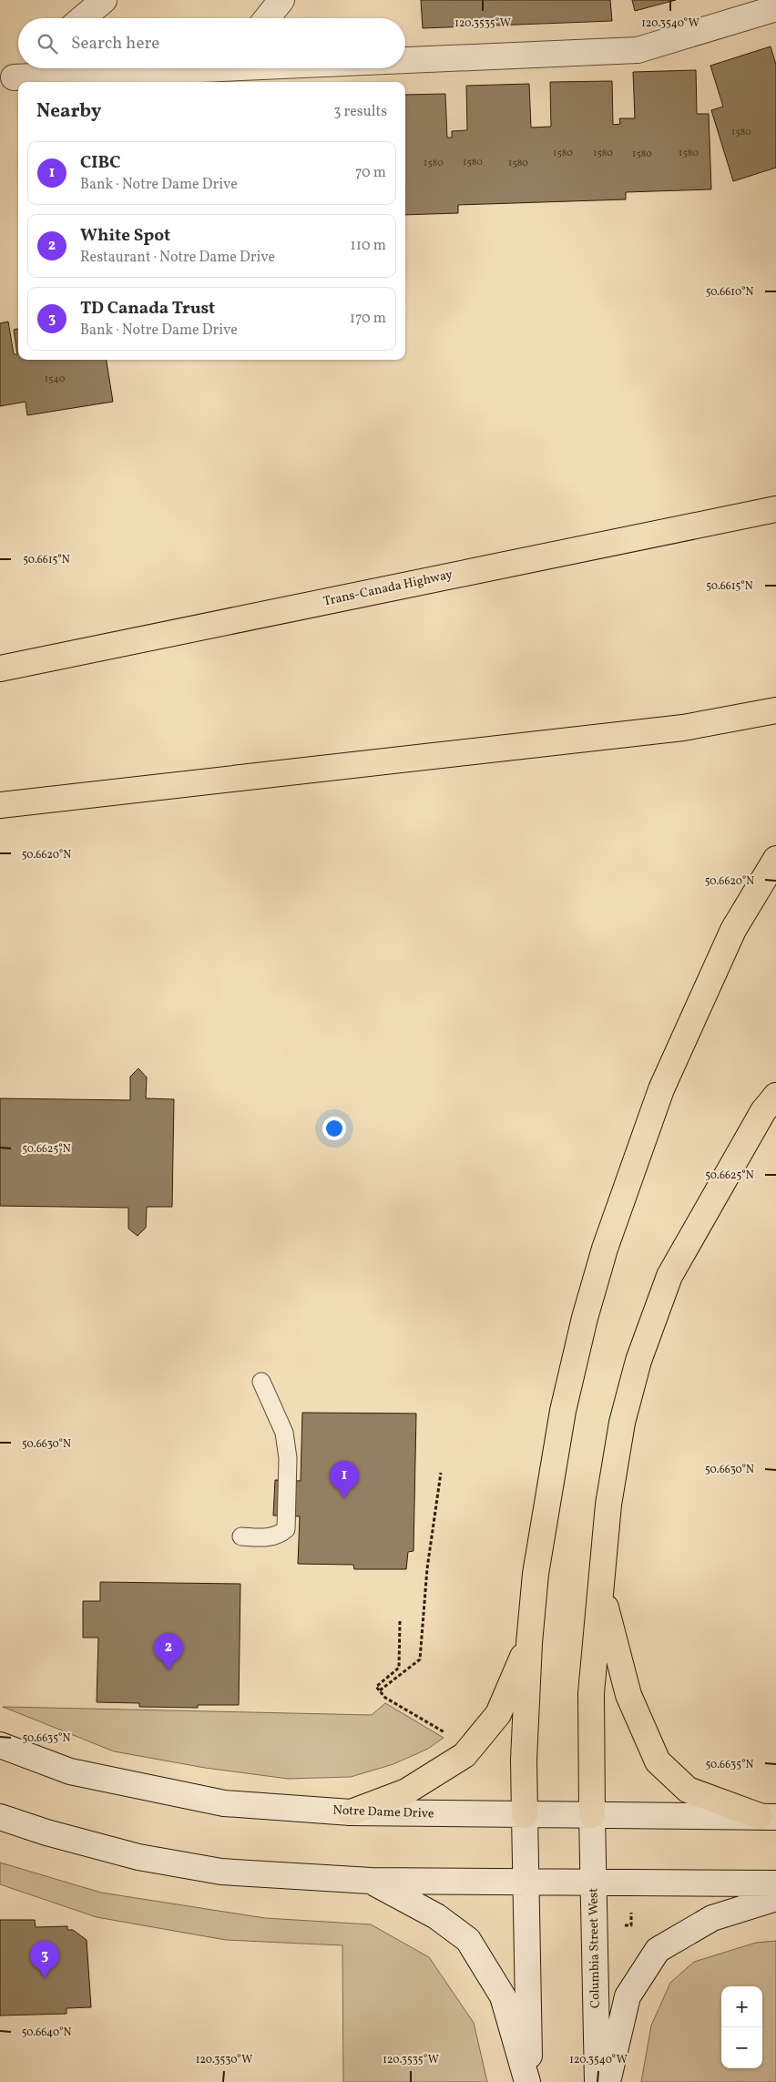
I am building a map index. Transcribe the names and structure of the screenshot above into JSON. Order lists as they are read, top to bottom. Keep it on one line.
{"streets":{"highway":["Trans-Canada Highway"],"main road":["Notre Dame Drive","Columbia Street West"]},"crossings":[["Notre Dame Drive","Columbia Street West"]],"house_numbers":["1580","1580","1580","1580","1580","1580","1580","1580","1540"],"page":{"search":"Search here","heading":["Nearby","3 results"],"list":[{"mark":"1","name":"CIBC","note":"Bank · Notre Dame Drive","value":"70 m"},{"mark":"2","name":"White Spot","note":"Restaurant · Notre Dame Drive","value":"110 m"},{"mark":"3","name":"TD Canada Trust","note":"Bank · Notre Dame Drive","value":"170 m"}],"pins":["1","2","3"],"map_buttons":["+","−"]},"coordinates":["120.3535°W","120.3540°W","50.6610°N","50.6615°N","50.6620°N","50.6625°N","50.6630°N","50.6635°N","50.6640°N","120.3530°W"]}
